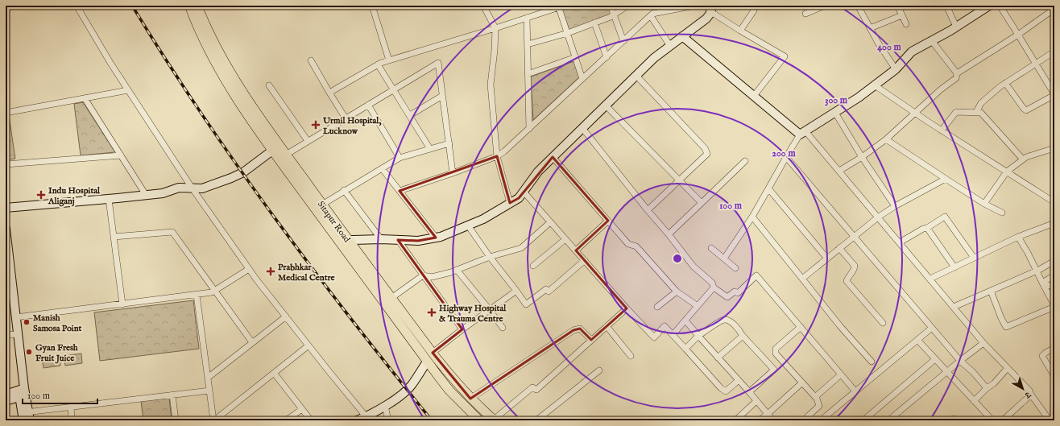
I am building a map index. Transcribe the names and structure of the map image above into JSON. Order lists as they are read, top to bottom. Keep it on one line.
{"streets":{"main road":["Sitapur Road"]},"places":{"health":["Urmil Hospital, Lucknow","Indu Hospital Aliganj","Prabhkar Medical Centre","Highway Hospital & Trauma Centre"],"other":["Manish Samosa Point","Gyan Fresh Fruit Juice"]},"scale_bar":"100 m","north":"bottom right","rings":["400 m","300 m","200 m","100 m"]}
